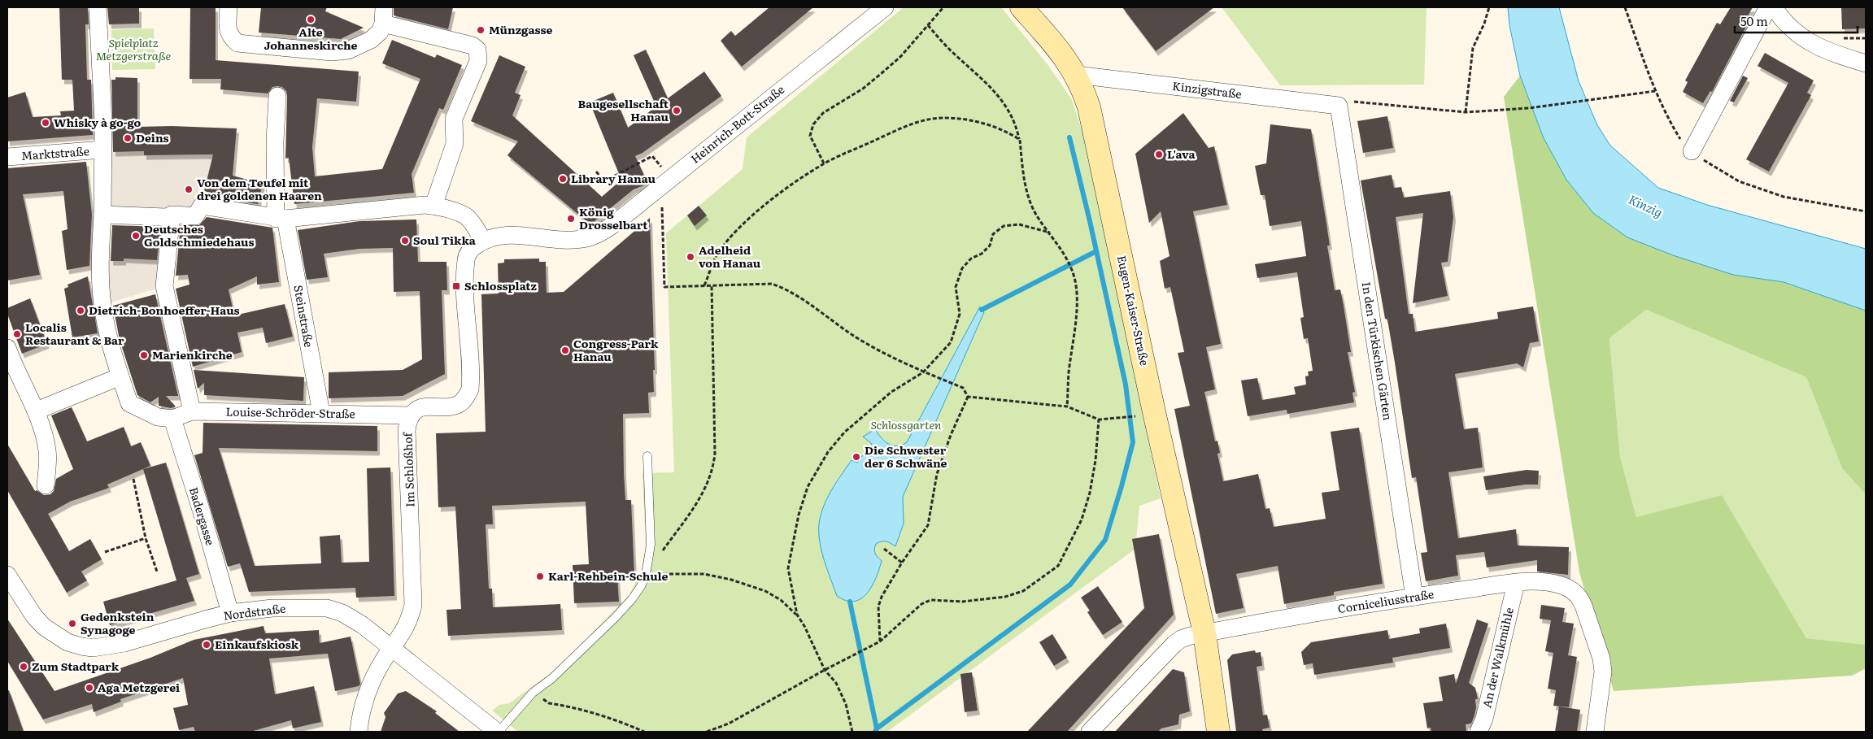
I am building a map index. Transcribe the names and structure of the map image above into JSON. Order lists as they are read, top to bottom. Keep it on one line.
{"streets":{"main road":["Eugen-Kaiser-Straße"],"street":["Kinzigstraße","Heinrich-Bott-Straße","Marktstraße","Steinstraße","In den Türkischen Gärten","Louise-Schröder-Straße","Im Schloßhof","Badergasse","Corniceliusstraße","Nordstraße","An der Walkmühle"]},"crossings":[["Kinzigstraße","Eugen-Kaiser-Straße"],["Kinzigstraße","In den Türkischen Gärten"],["Eugen-Kaiser-Straße","Corniceliusstraße"],["Steinstraße","Louise-Schröder-Straße"],["In den Türkischen Gärten","Corniceliusstraße"],["Louise-Schröder-Straße","Im Schloßhof"],["Louise-Schröder-Straße","Badergasse"],["Im Schloßhof","Nordstraße"],["Badergasse","Nordstraße"],["Corniceliusstraße","An der Walkmühle"]],"water":["Kinzig"],"parks":["Spielplatz Metzgerstraße","Schlossgarten"],"places":{"other":["Alte Johanneskirche","Münzgasse","Baugesellschaft Hanau","Whisky à go-go","Deins","L'ava","Library Hanau","Von dem Teufel mit drei goldenen Haaren","König Drosselbart","Deutsches Goldschmiedehaus","Soul Tikka","Adelheid von Hanau","Dietrich-Bonhoeffer-Haus","Localis Restaurant & Bar","Congress-Park Hanau","Marienkirche","Die Schwester der 6 Schwäne","Karl-Rehbein-Schule","Gedenkstein Synagoge","Einkaufskiosk","Zum Stadtpark","Aga Metzgerei"],"transit":["Schlossplatz"]},"scale_bar":"50 m"}
